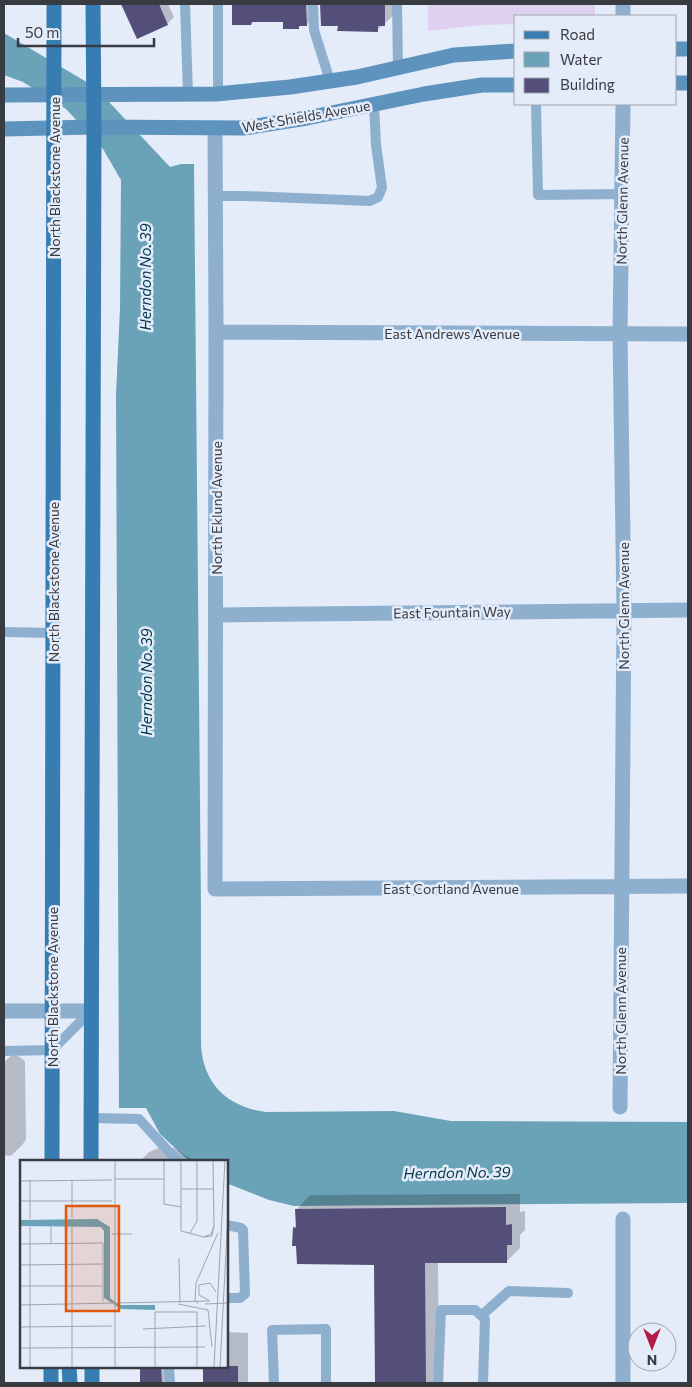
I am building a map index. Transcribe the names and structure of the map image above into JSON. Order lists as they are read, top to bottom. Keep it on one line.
{"streets":{"main road":["West Shields Avenue","North Blackstone Avenue"],"street":["North Glenn Avenue","East Andrews Avenue","North Eklund Avenue","East Fountain Way","East Cortland Avenue"]},"crossings":[["West Shields Avenue","North Blackstone Avenue"],["West Shields Avenue","North Eklund Avenue"],["North Glenn Avenue","East Andrews Avenue"],["North Glenn Avenue","East Fountain Way"],["North Glenn Avenue","East Cortland Avenue"],["East Andrews Avenue","North Eklund Avenue"],["North Eklund Avenue","East Fountain Way"],["North Eklund Avenue","East Cortland Avenue"]],"water":["Herndon No. 39"],"legend":["Road","Water","Building"],"scale_bar":"50 m","north":"bottom"}
